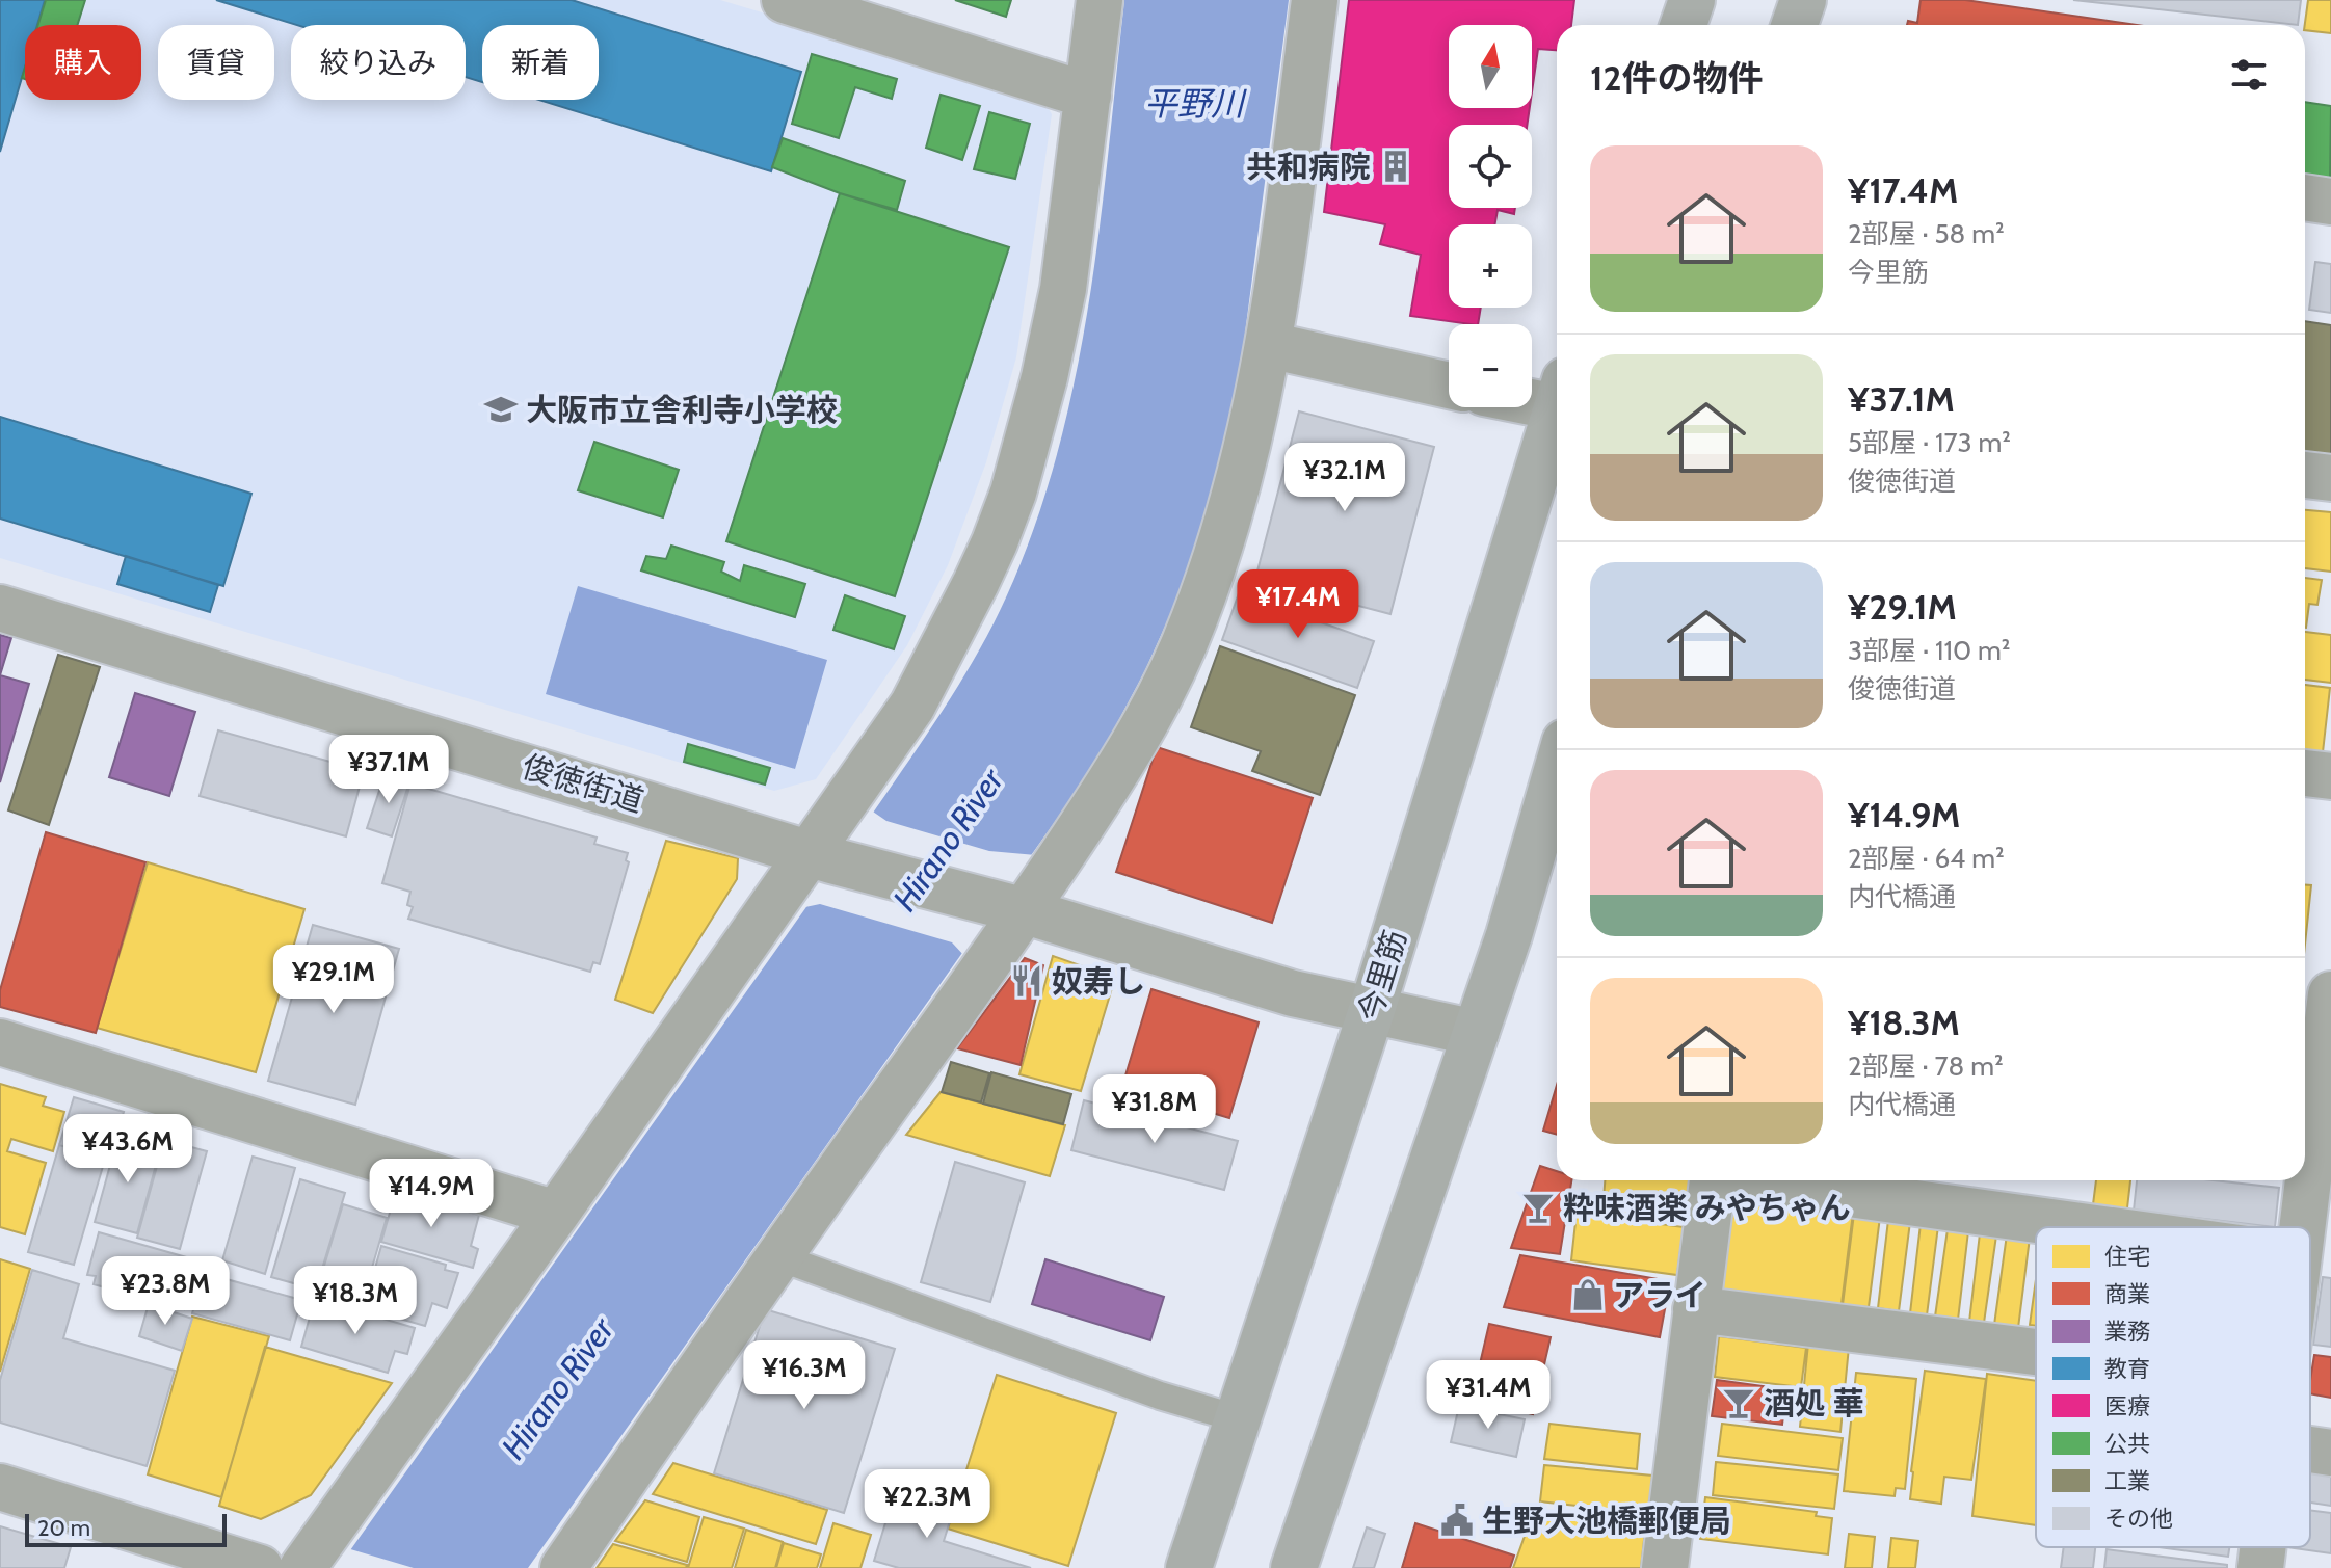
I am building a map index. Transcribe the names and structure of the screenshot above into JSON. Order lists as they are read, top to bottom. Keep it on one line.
{"streets":{"main road":["今里筋"],"street":["俊徳街道"]},"crossings":[["俊徳街道","今里筋"]],"water":["平野川","Hirano River"],"places":{"building":["共和病院"],"school or university":["大阪市立舎利寺小学校"],"restaurant":["奴寿し"],"bar":["粋味酒楽 みやちゃん","酒処 華"],"shop":["アライ"],"public building":["生野大池橋郵便局"]},"legend":["住宅","商業","業務","教育","医療","公共","工業","その他"],"scale_bar":"20 m","north":"top","page":{"map_buttons":["+","−"],"chip":["購入","賃貸","絞り込み","新着"],"heading":"12件の物件","list":[{"name":"¥17.4M","note":"2部屋 · 58 m² · 今里筋"},{"name":"¥37.1M","note":"5部屋 · 173 m² · 俊徳街道"},{"name":"¥29.1M","note":"3部屋 · 110 m² · 俊徳街道"},{"name":"¥14.9M","note":"2部屋 · 64 m² · 内代橋通"},{"name":"¥18.3M","note":"2部屋 · 78 m² · 内代橋通"}],"price":["¥32.1M","¥17.4M","¥37.1M","¥29.1M","¥31.8M","¥43.6M","¥14.9M","¥23.8M","¥18.3M","¥16.3M","¥31.4M","¥22.3M"],"scale":"20 m"}}
